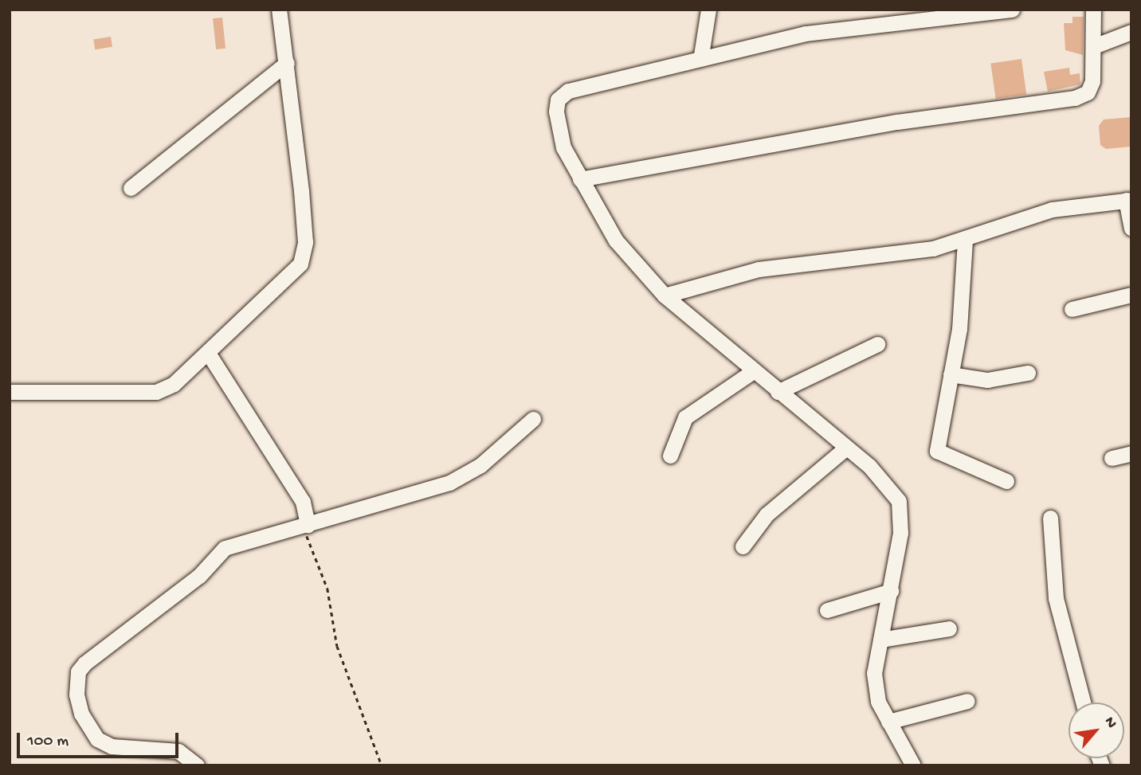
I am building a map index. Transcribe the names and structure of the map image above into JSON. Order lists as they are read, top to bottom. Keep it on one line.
{"scale_bar":"100 m","north":"top right"}
